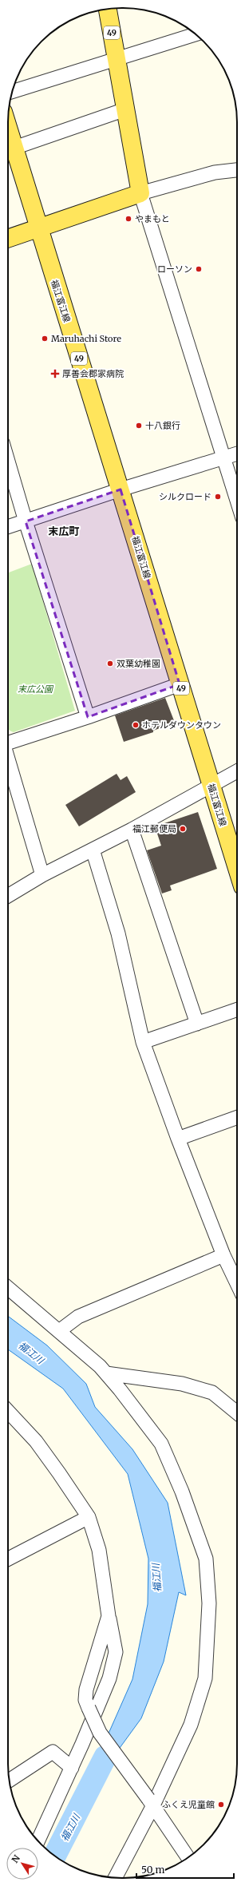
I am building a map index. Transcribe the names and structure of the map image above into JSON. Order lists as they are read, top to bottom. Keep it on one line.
{"streets":{"main road":["49","福江富江線"]},"districts":["末広町"],"water":["福江川"],"parks":["末広公園"],"places":{"other":["やまもと","ローソン","Maruhachi Store","十八銀行","シルクロード","双葉幼稚園","ホテルダウンタウン","福江郵便局","ふくえ児童館"],"health":["厚善会郡家病院"]},"scale_bar":"50 m","north":"top left"}
